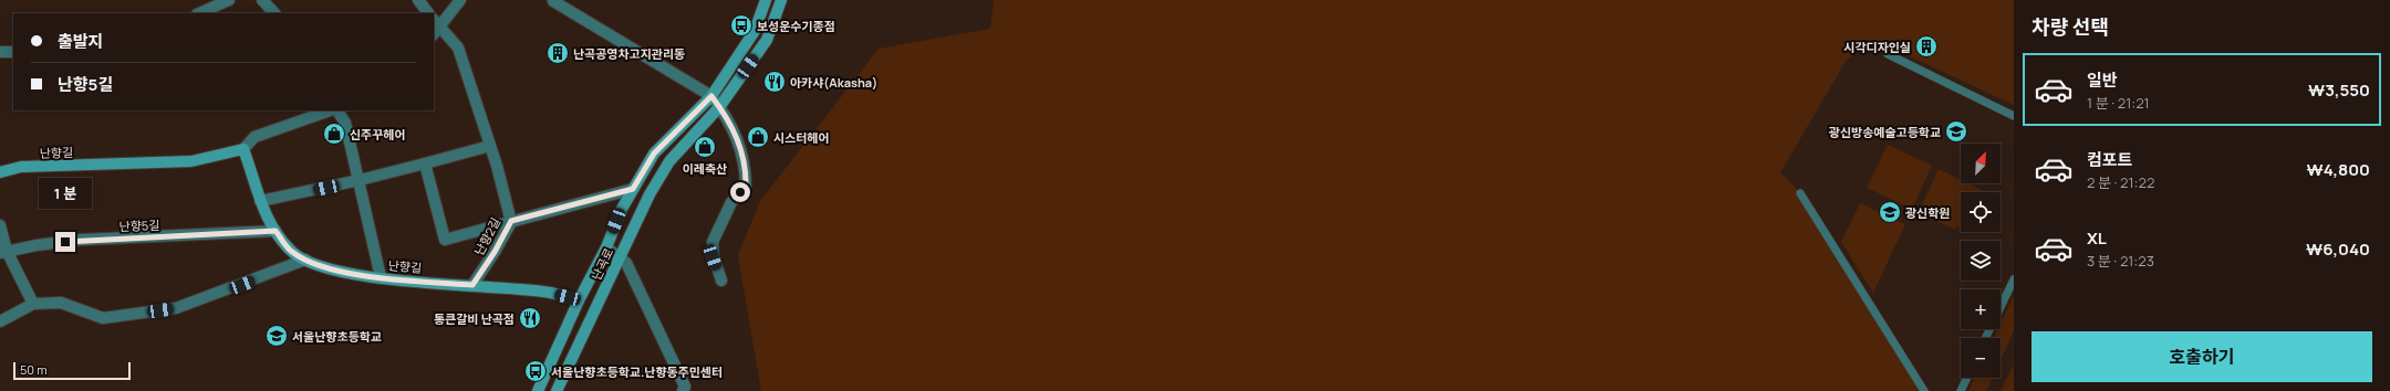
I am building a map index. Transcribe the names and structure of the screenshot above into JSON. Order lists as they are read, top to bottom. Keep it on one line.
{"streets":{"main road":["난향길","난곡로"],"street":["난향5길","난향2길"]},"crossings":[["난향길","난향5길"],["난향길","난향2길"],["난향길","난곡로"]],"places":{"bus stop":["보성운수기종점","서울난향초등학교.난향동주민센터"],"building":["시각디자인실","난곡공영차고지관리동"],"restaurant":["아카샤(Akasha)","통큰갈비 난곡점"],"school or university":["광신방송예술고등학교","광신학원","서울난향초등학교"],"shop":["신주꾸헤어","시스터헤어","이레축산"]},"scale_bar":"50 m","north":"top right","page":{"heading":"차량 선택","banner":["출발지","난향5길"],"list":[{"name":"일반","note":"1 분 · 21:21","value":"₩3,550"},{"name":"컴포트","note":"2 분 · 21:22","value":"₩4,800"},{"name":"XL","note":"3 분 · 21:23","value":"₩6,040"}],"map_buttons":["+","−"],"bubble":"1 분","buttons":"호출하기","scale":"50 m"}}
